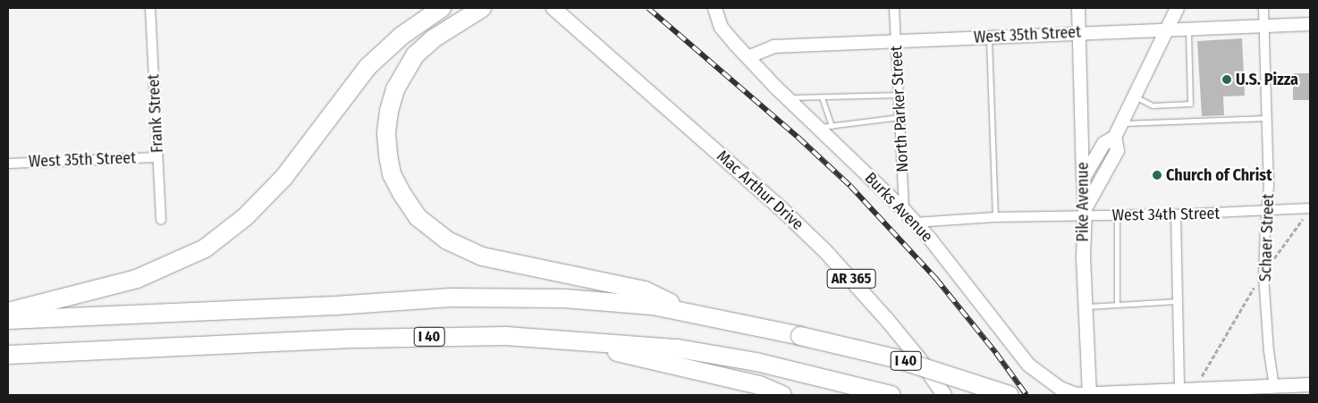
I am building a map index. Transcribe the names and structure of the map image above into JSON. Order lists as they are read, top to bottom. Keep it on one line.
{"streets":{"highway":["I 40"],"main road":["Mac Arthur Drive","Pike Avenue","Burks Avenue","AR 365"],"street":["West 35th Street","North Parker Street","Frank Street","West 34th Street","Schaer Street"]},"crossings":[["West 35th Street","North Parker Street"],["West 35th Street","Frank Street"],["West 35th Street","Pike Avenue"],["West 35th Street","Burks Avenue"],["West 35th Street","Schaer Street"],["North Parker Street","Burks Avenue"],["Pike Avenue","Burks Avenue"],["Pike Avenue","West 34th Street"],["Burks Avenue","West 34th Street"],["Burks Avenue","Schaer Street"],["West 34th Street","Schaer Street"]],"places":["U.S. Pizza","Church of Christ"]}
